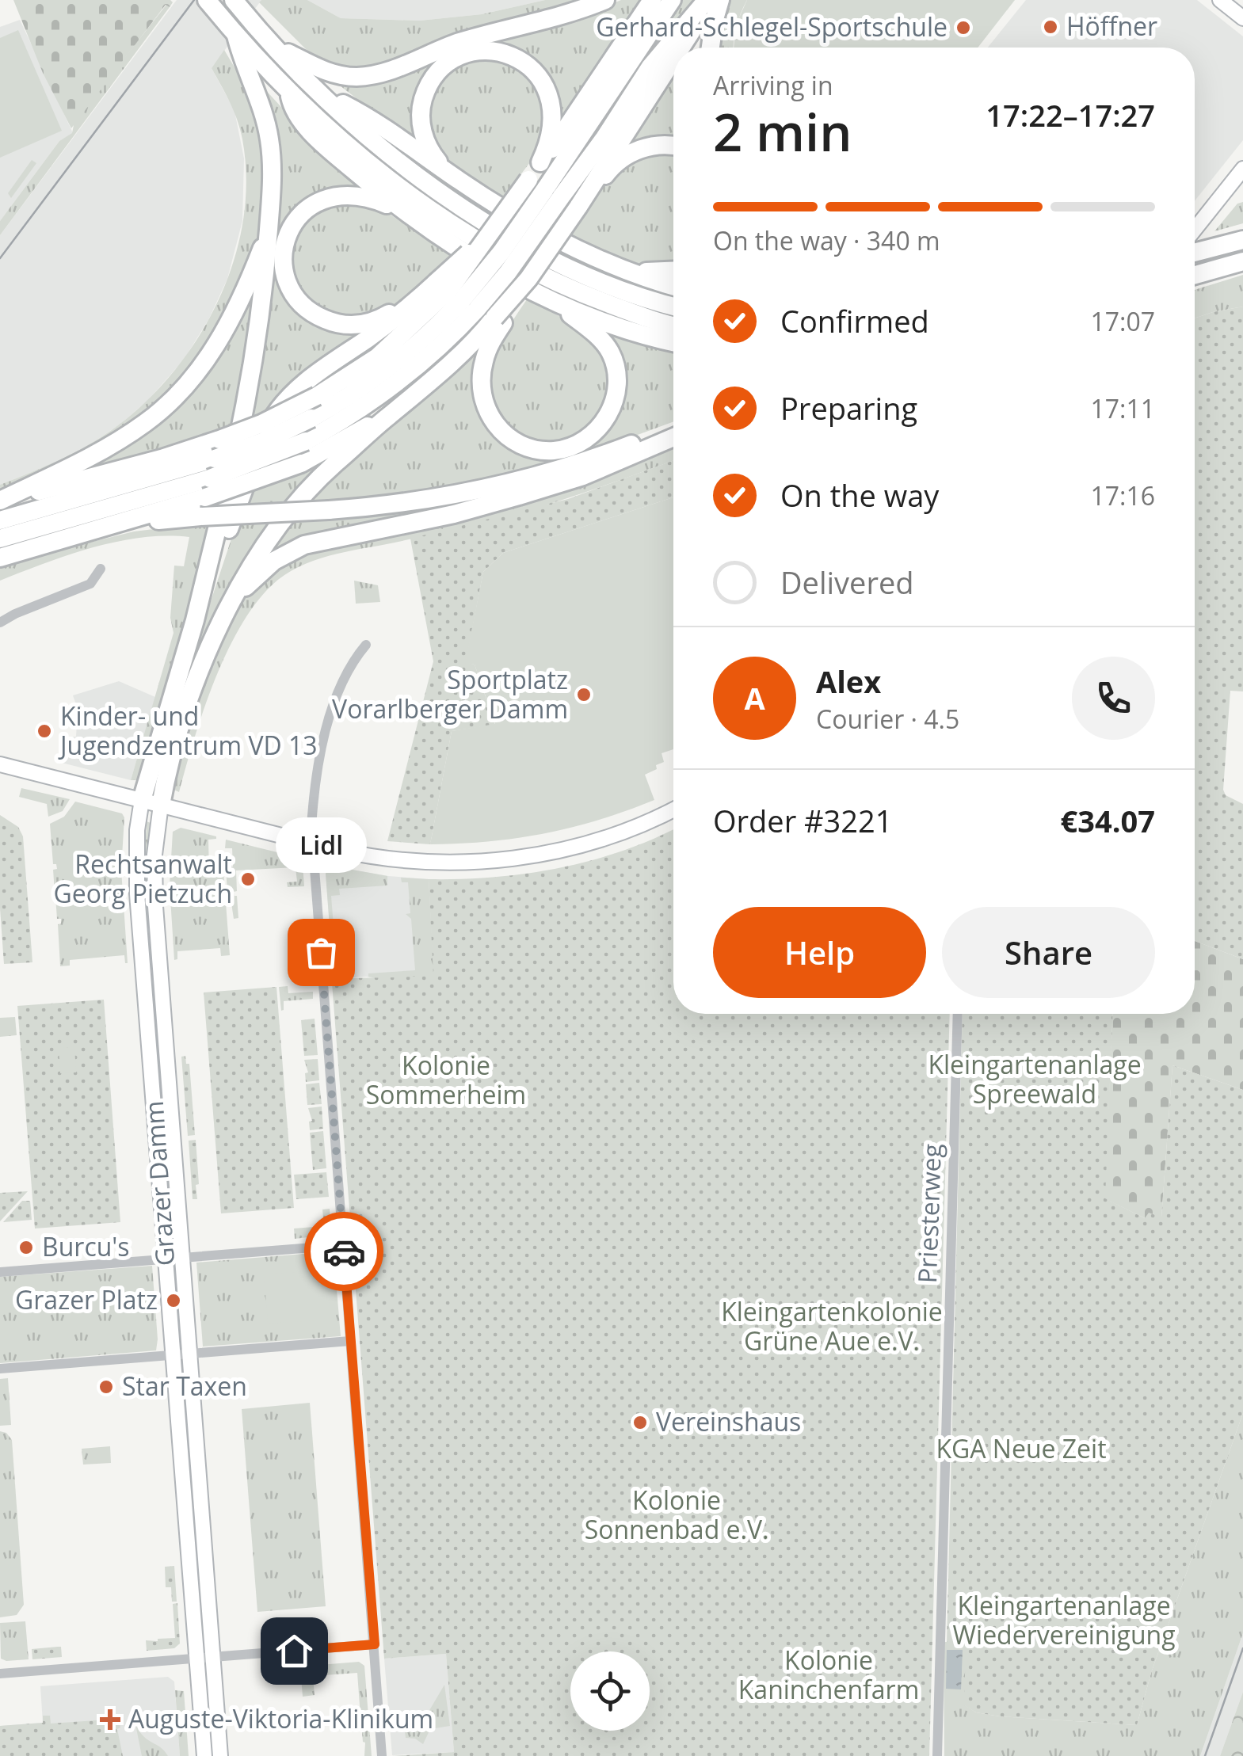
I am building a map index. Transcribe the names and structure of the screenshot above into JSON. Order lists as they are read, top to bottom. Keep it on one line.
{"streets":{"main road":["Grazer Damm"],"street":["Priesterweg"]},"parks":["Kleingartenanlage Spreewald","Kolonie Sommerheim","Kleingartenkolonie Grüne Aue e.V.","KGA Neue Zeit","Kolonie Sonnenbad e.V.","Kleingartenanlage Wiedervereinigung","Kolonie Kaninchenfarm"],"places":{"other":["Höffner","Gerhard-Schlegel-Sportschule","Sportplatz Vorarlberger Damm","Kinder- und Jugendzentrum VD 13","Rechtsanwalt Georg Pietzuch","Lidl","Burcu's","Grazer Platz","Star Taxen","Vereinshaus"],"health":["Auguste-Viktoria-Klinikum"]},"page":{"heading":["2 min","Arriving in","17:22–17:27"],"panel":["Alex","Courier · 4.5","Order #3221","€34.07"],"bar":"On the way · 340 m","list":[["Confirmed","17:07"],["Preparing","17:11"],["On the way","17:16"],"Delivered"],"round":"A","bubble":"Lidl","buttons":["Help","Share"]}}
